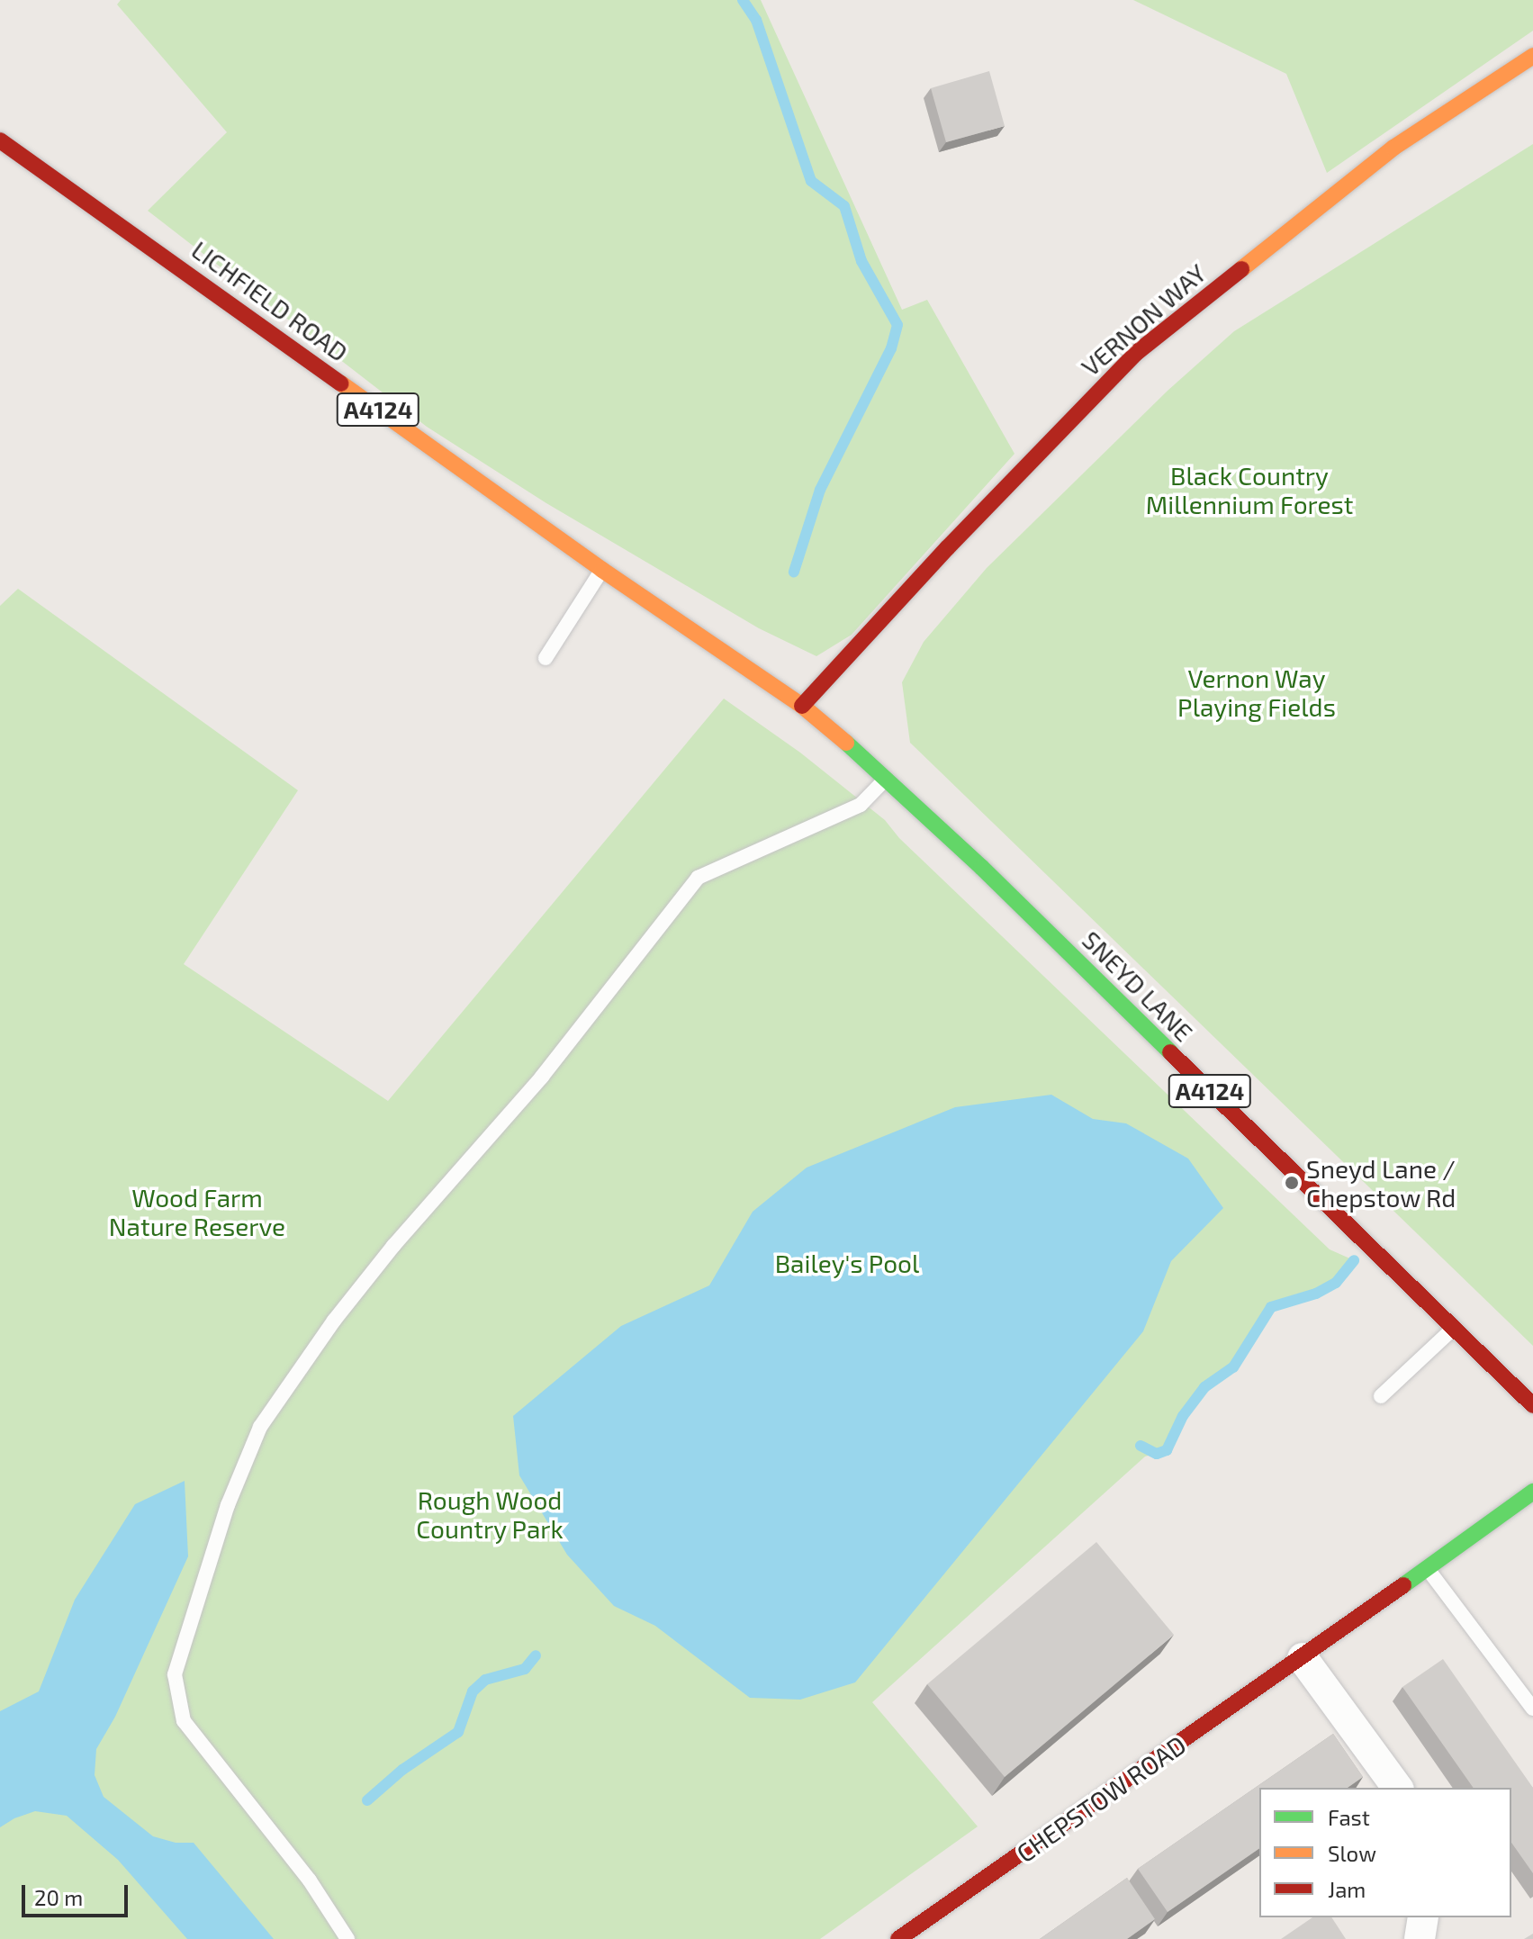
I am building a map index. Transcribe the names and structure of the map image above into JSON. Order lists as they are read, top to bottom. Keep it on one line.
{"streets":{"main road":["LICHFIELD ROAD","VERNON WAY","A4124","SNEYD LANE","CHEPSTOW ROAD"]},"crossings":[["LICHFIELD ROAD","SNEYD LANE"],["VERNON WAY","SNEYD LANE"]],"parks":["Black Country Millennium Forest","Vernon Way Playing Fields","Wood Farm Nature Reserve","Bailey's Pool","Rough Wood Country Park"],"places":["Sneyd Lane / Chepstow Rd"],"legend":["Fast","Slow","Jam"],"scale_bar":"20 m"}
